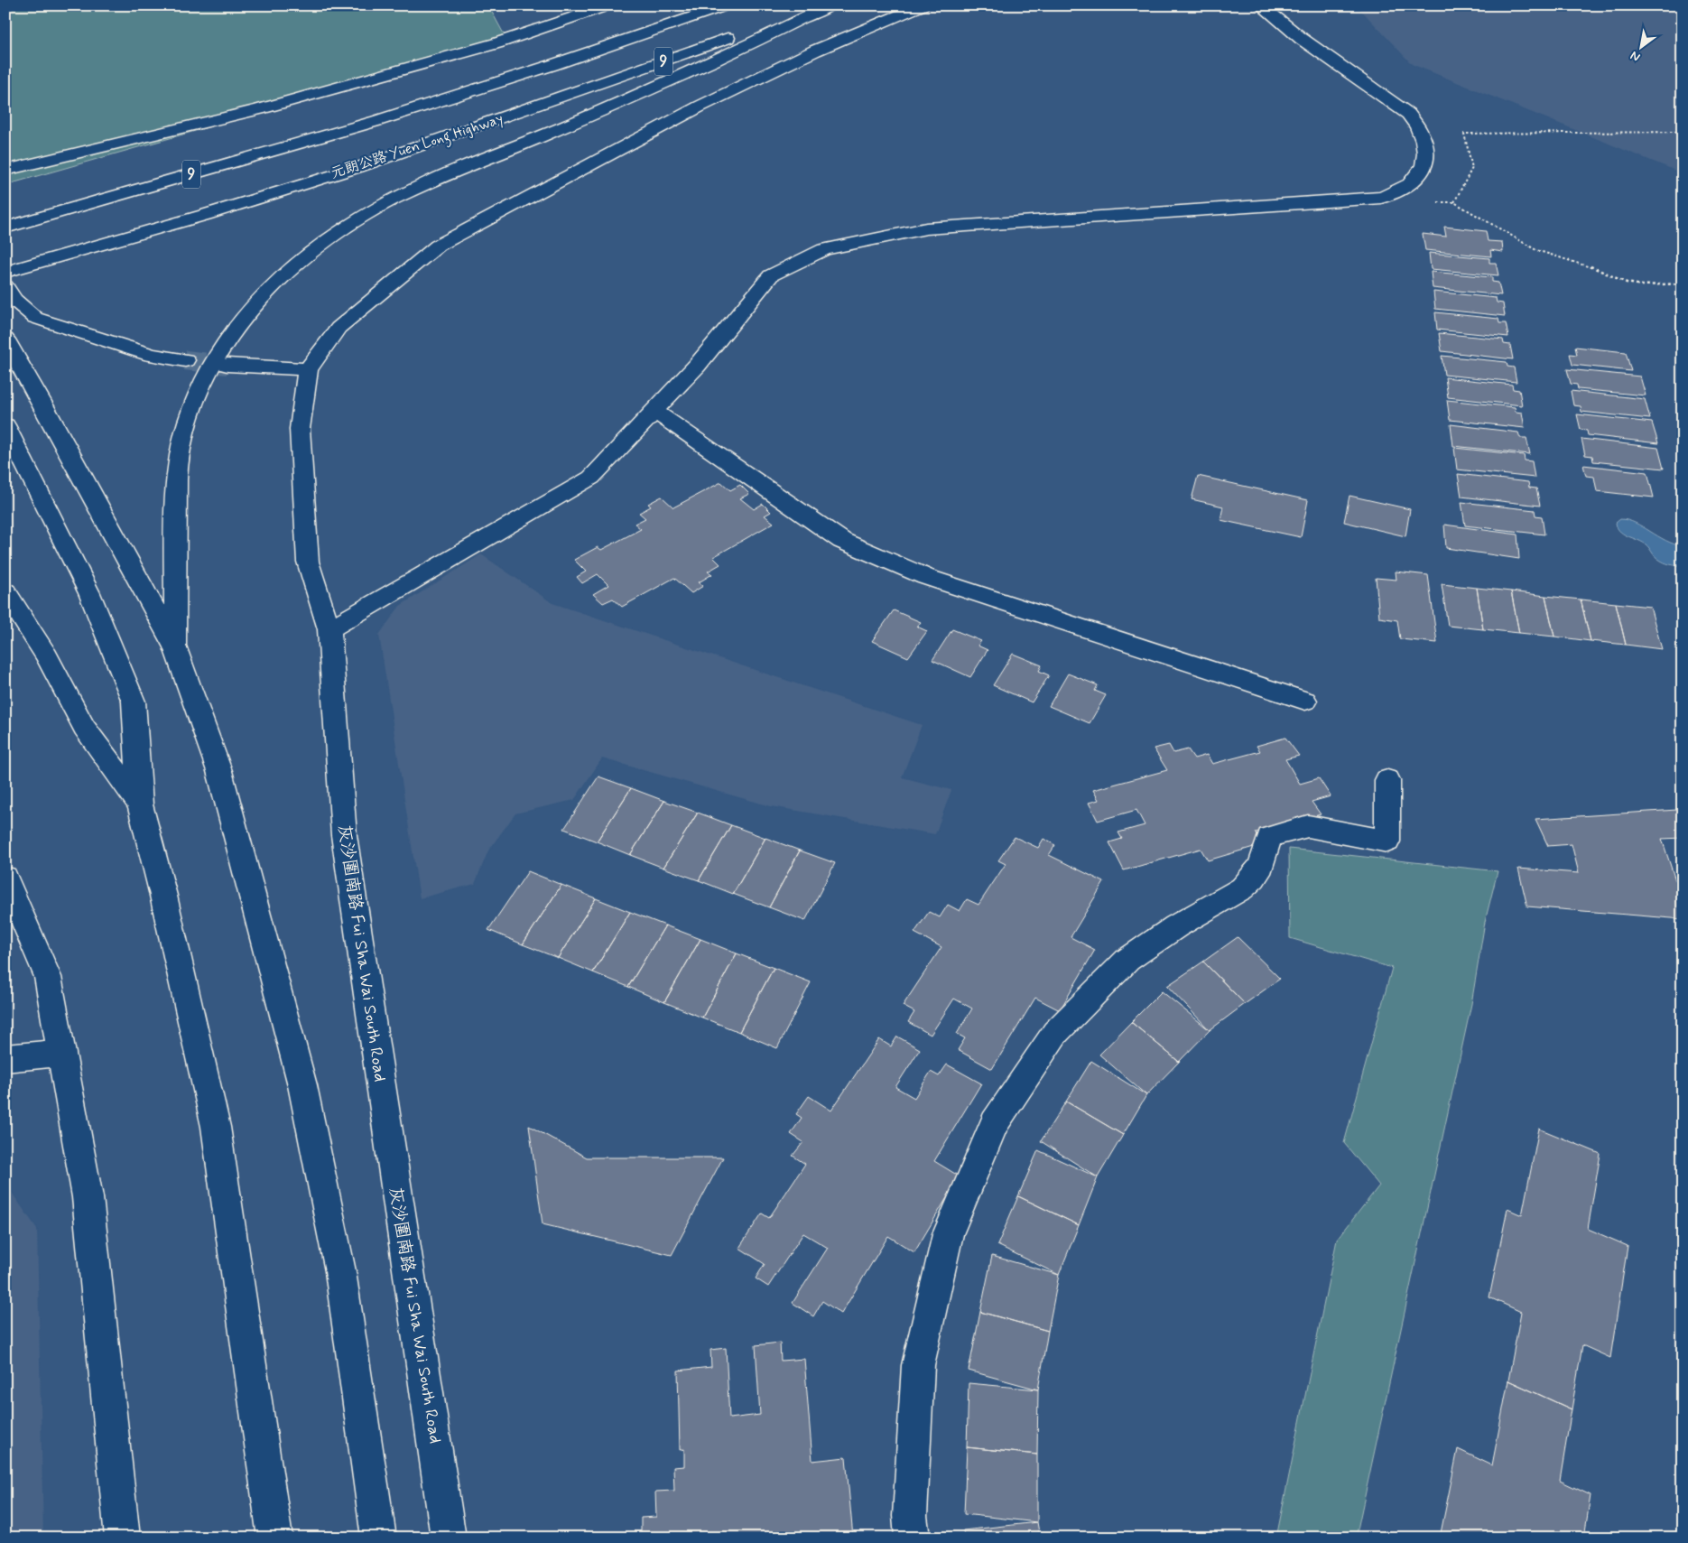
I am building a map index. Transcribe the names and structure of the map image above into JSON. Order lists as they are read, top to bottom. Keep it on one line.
{"streets":{"main road":["9","元朗公路 Yuen Long Highway","灰沙圍南路 Fui Sha Wai South Road"]},"north":"bottom left"}
